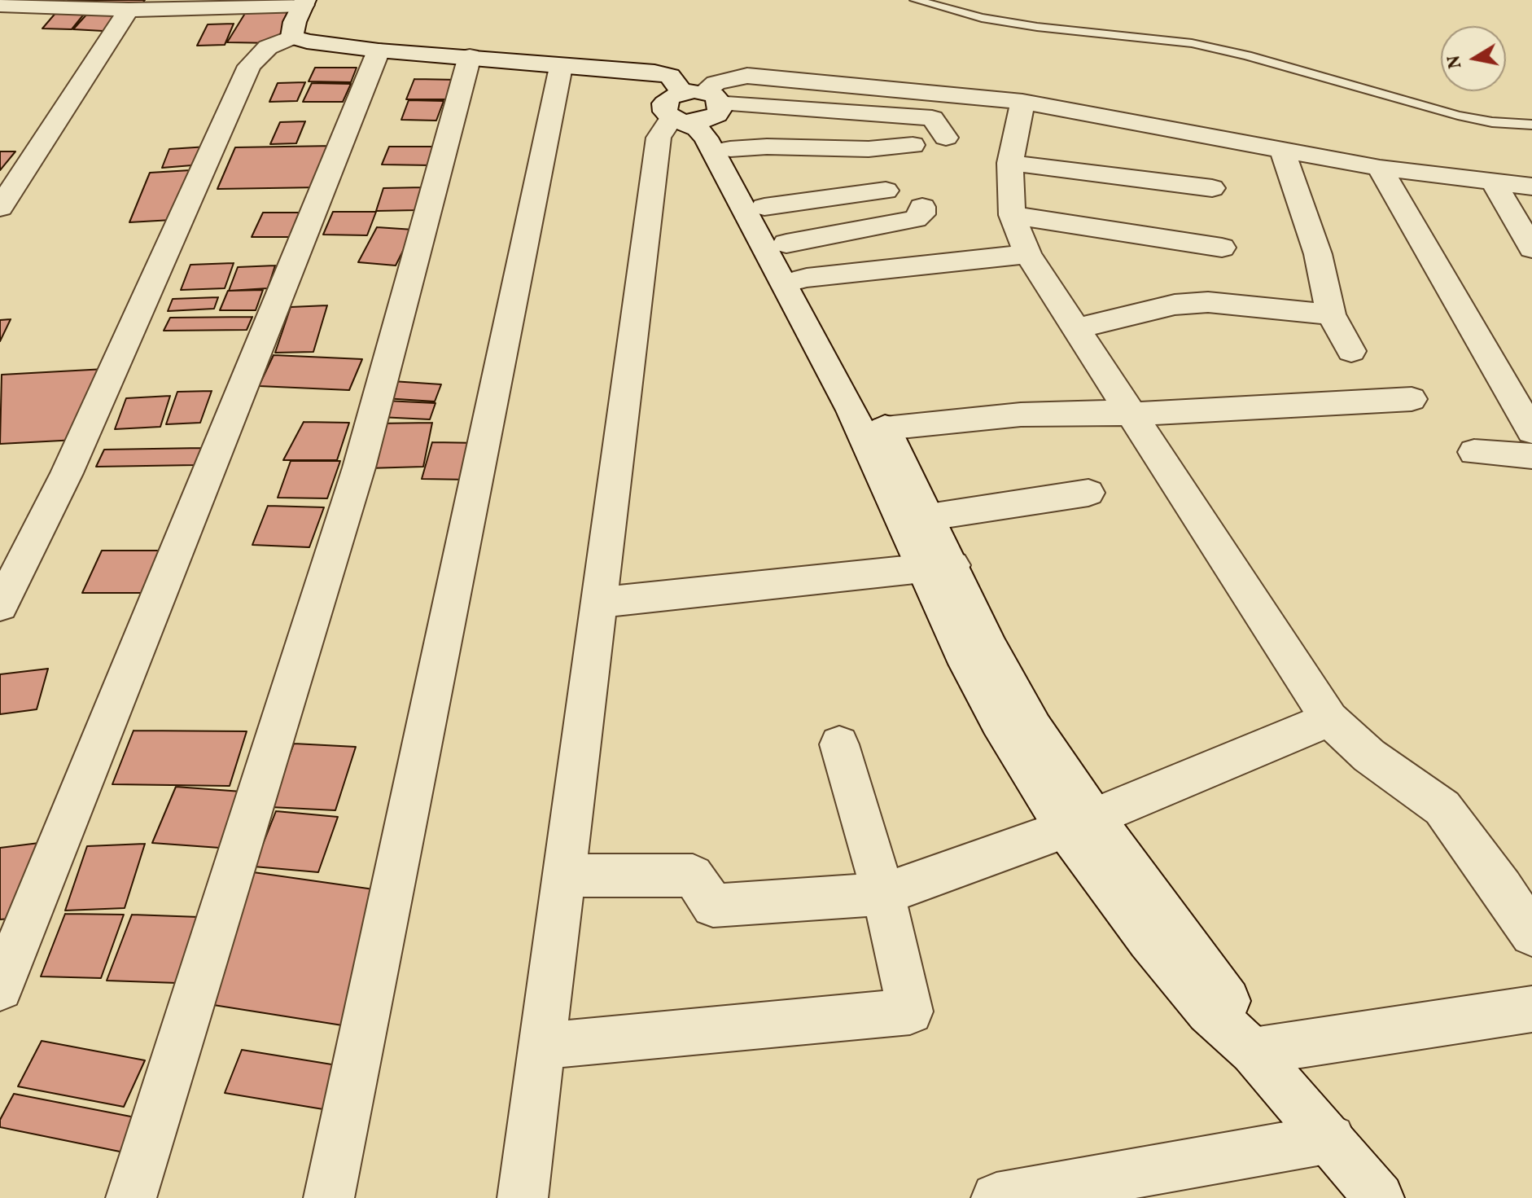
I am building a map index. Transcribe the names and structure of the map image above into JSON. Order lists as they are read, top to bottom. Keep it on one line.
{"north":"left"}
